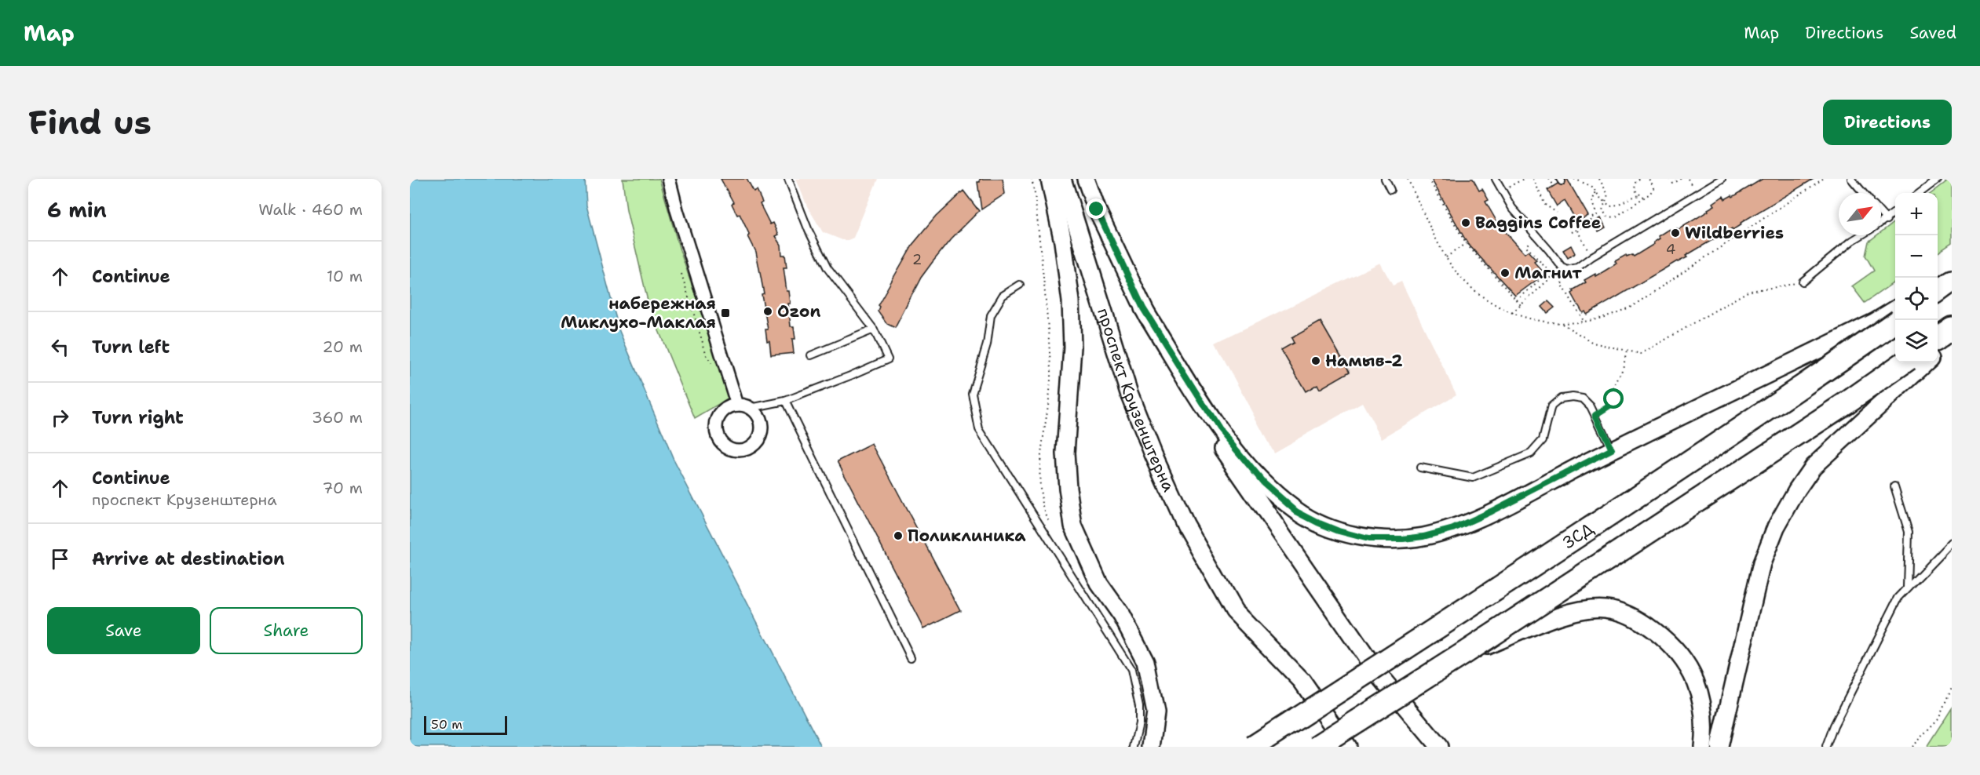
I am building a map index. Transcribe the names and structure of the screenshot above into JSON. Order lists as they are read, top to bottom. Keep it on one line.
{"streets":{"highway":["ЗСД"],"main road":["проспект Крузенштерна"]},"places":{"other":["Baggins Coffee","Wildberries","Магнит","Ozon","Намыв-2","Поликлиника"],"transit":["набережная Миклухо-Маклая"]},"house_numbers":["4","2"],"scale_bar":"50 m","north":"top right","page":{"header":"Map","nav":["Map","Directions","Saved"],"buttons":["Directions",["Save","Share"]],"title":"Find us","heading":["6 min","Walk · 460 m"],"map_buttons":["+","−"],"list":[["Continue","10 m"],["Turn left","20 m"],["Turn right","360 m"],["Continue","проспект Крузенштерна","70 m"],"Arrive at destination"],"scale":"50 m"}}
